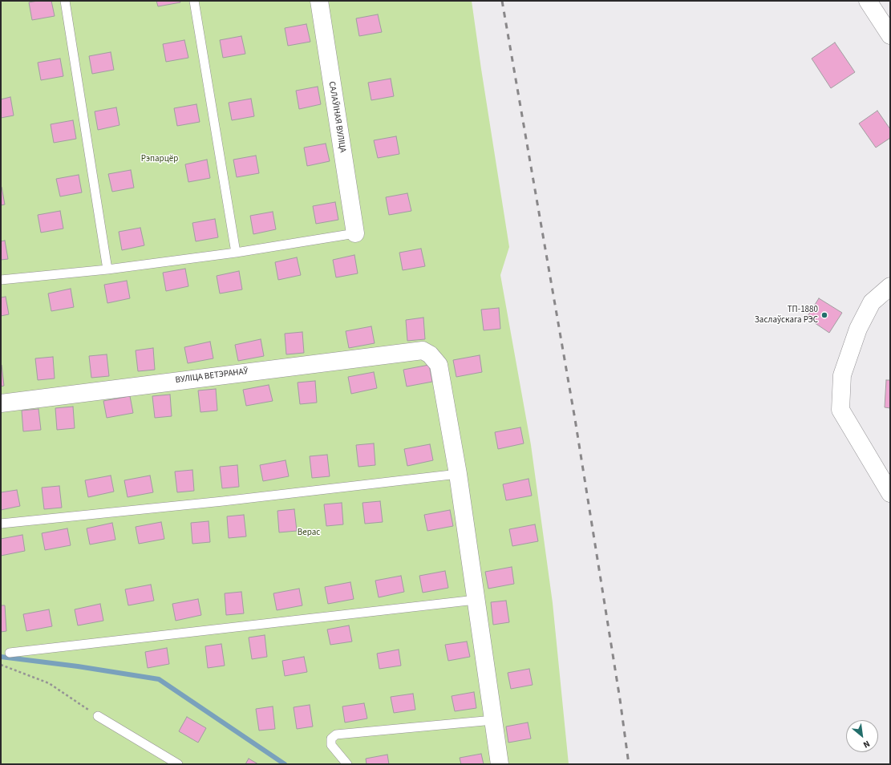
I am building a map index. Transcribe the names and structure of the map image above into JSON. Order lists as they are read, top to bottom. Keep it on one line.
{"streets":{"street":["САЛАЎІНАЯ ВУЛІЦА","ВУЛІЦА ВЕТЭРАНАЎ"]},"parks":["Рэпарцёр","Верас"],"places":["ТП-1880 Заслаўскага РЭС"],"north":"bottom right"}
